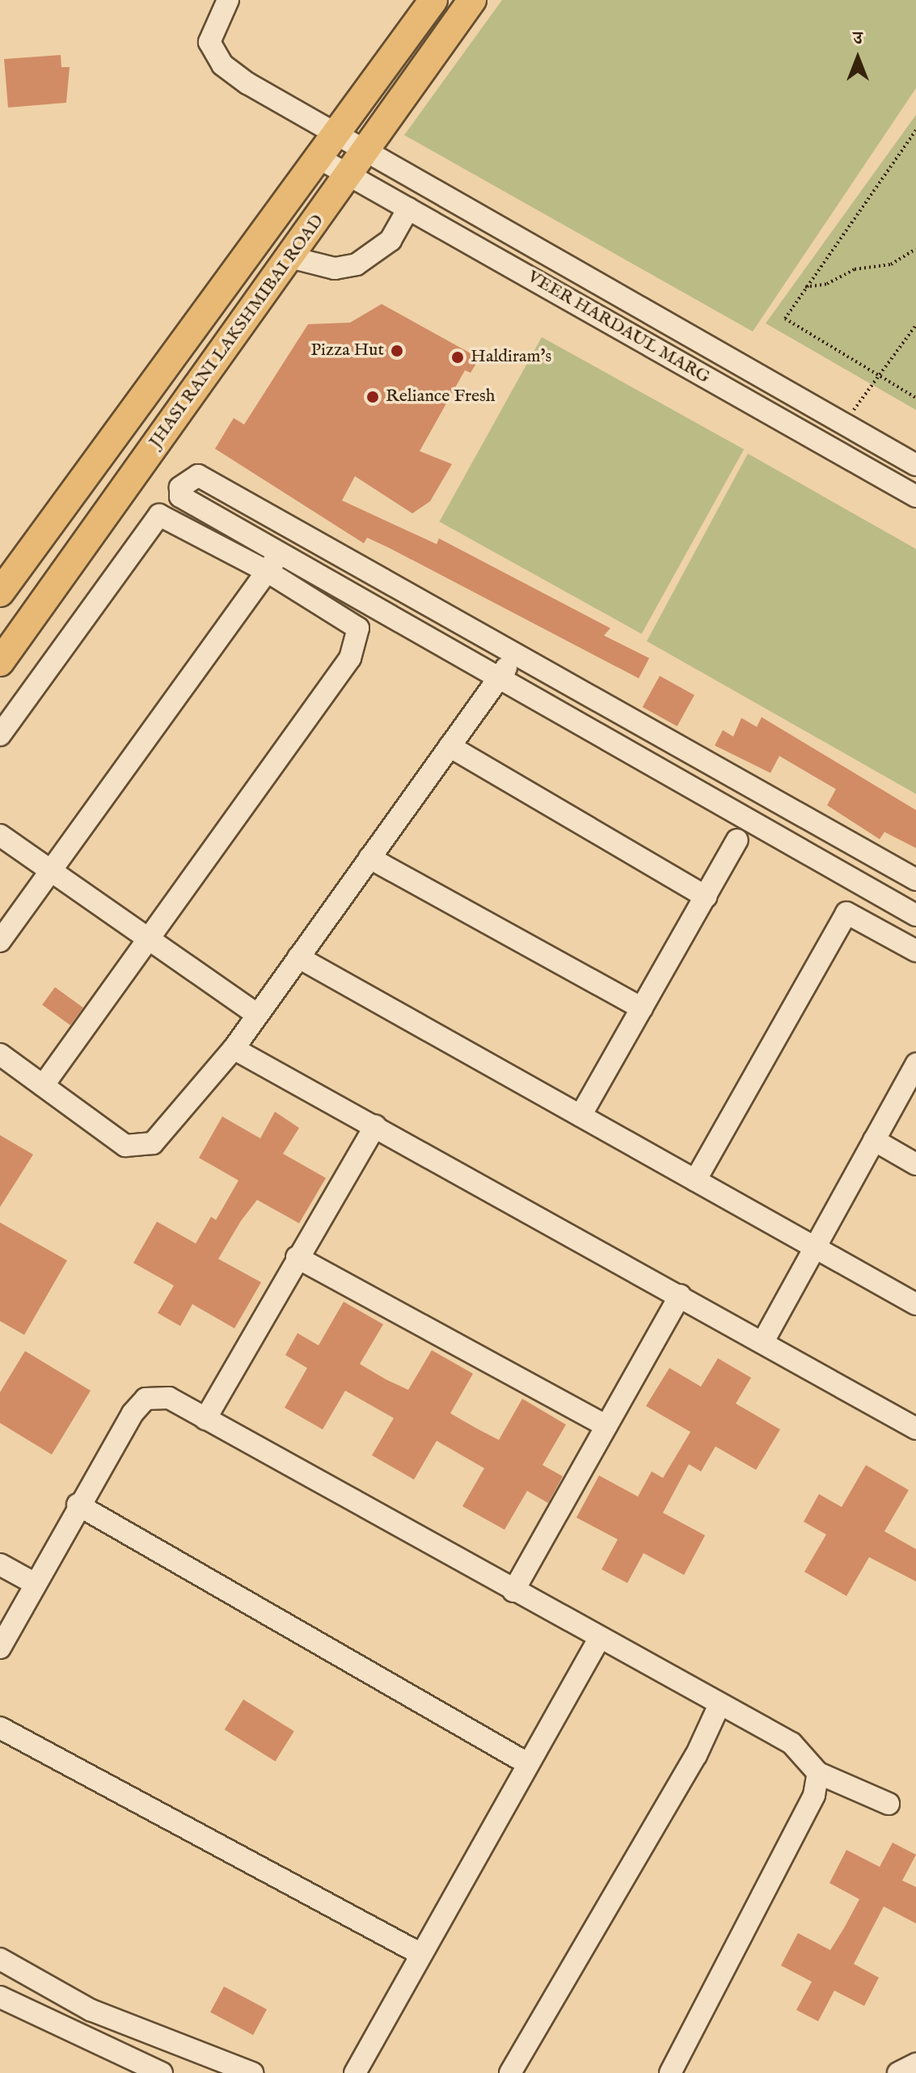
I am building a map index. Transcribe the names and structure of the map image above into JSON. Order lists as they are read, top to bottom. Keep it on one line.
{"streets":{"main road":["JHASI RANI LAKSHMIBAI ROAD"],"street":["VEER HARDAUL MARG"]},"crossings":[["VEER HARDAUL MARG","JHASI RANI LAKSHMIBAI ROAD"]],"places":["Pizza Hut","Haldiram's","Reliance Fresh"],"north":"top"}
